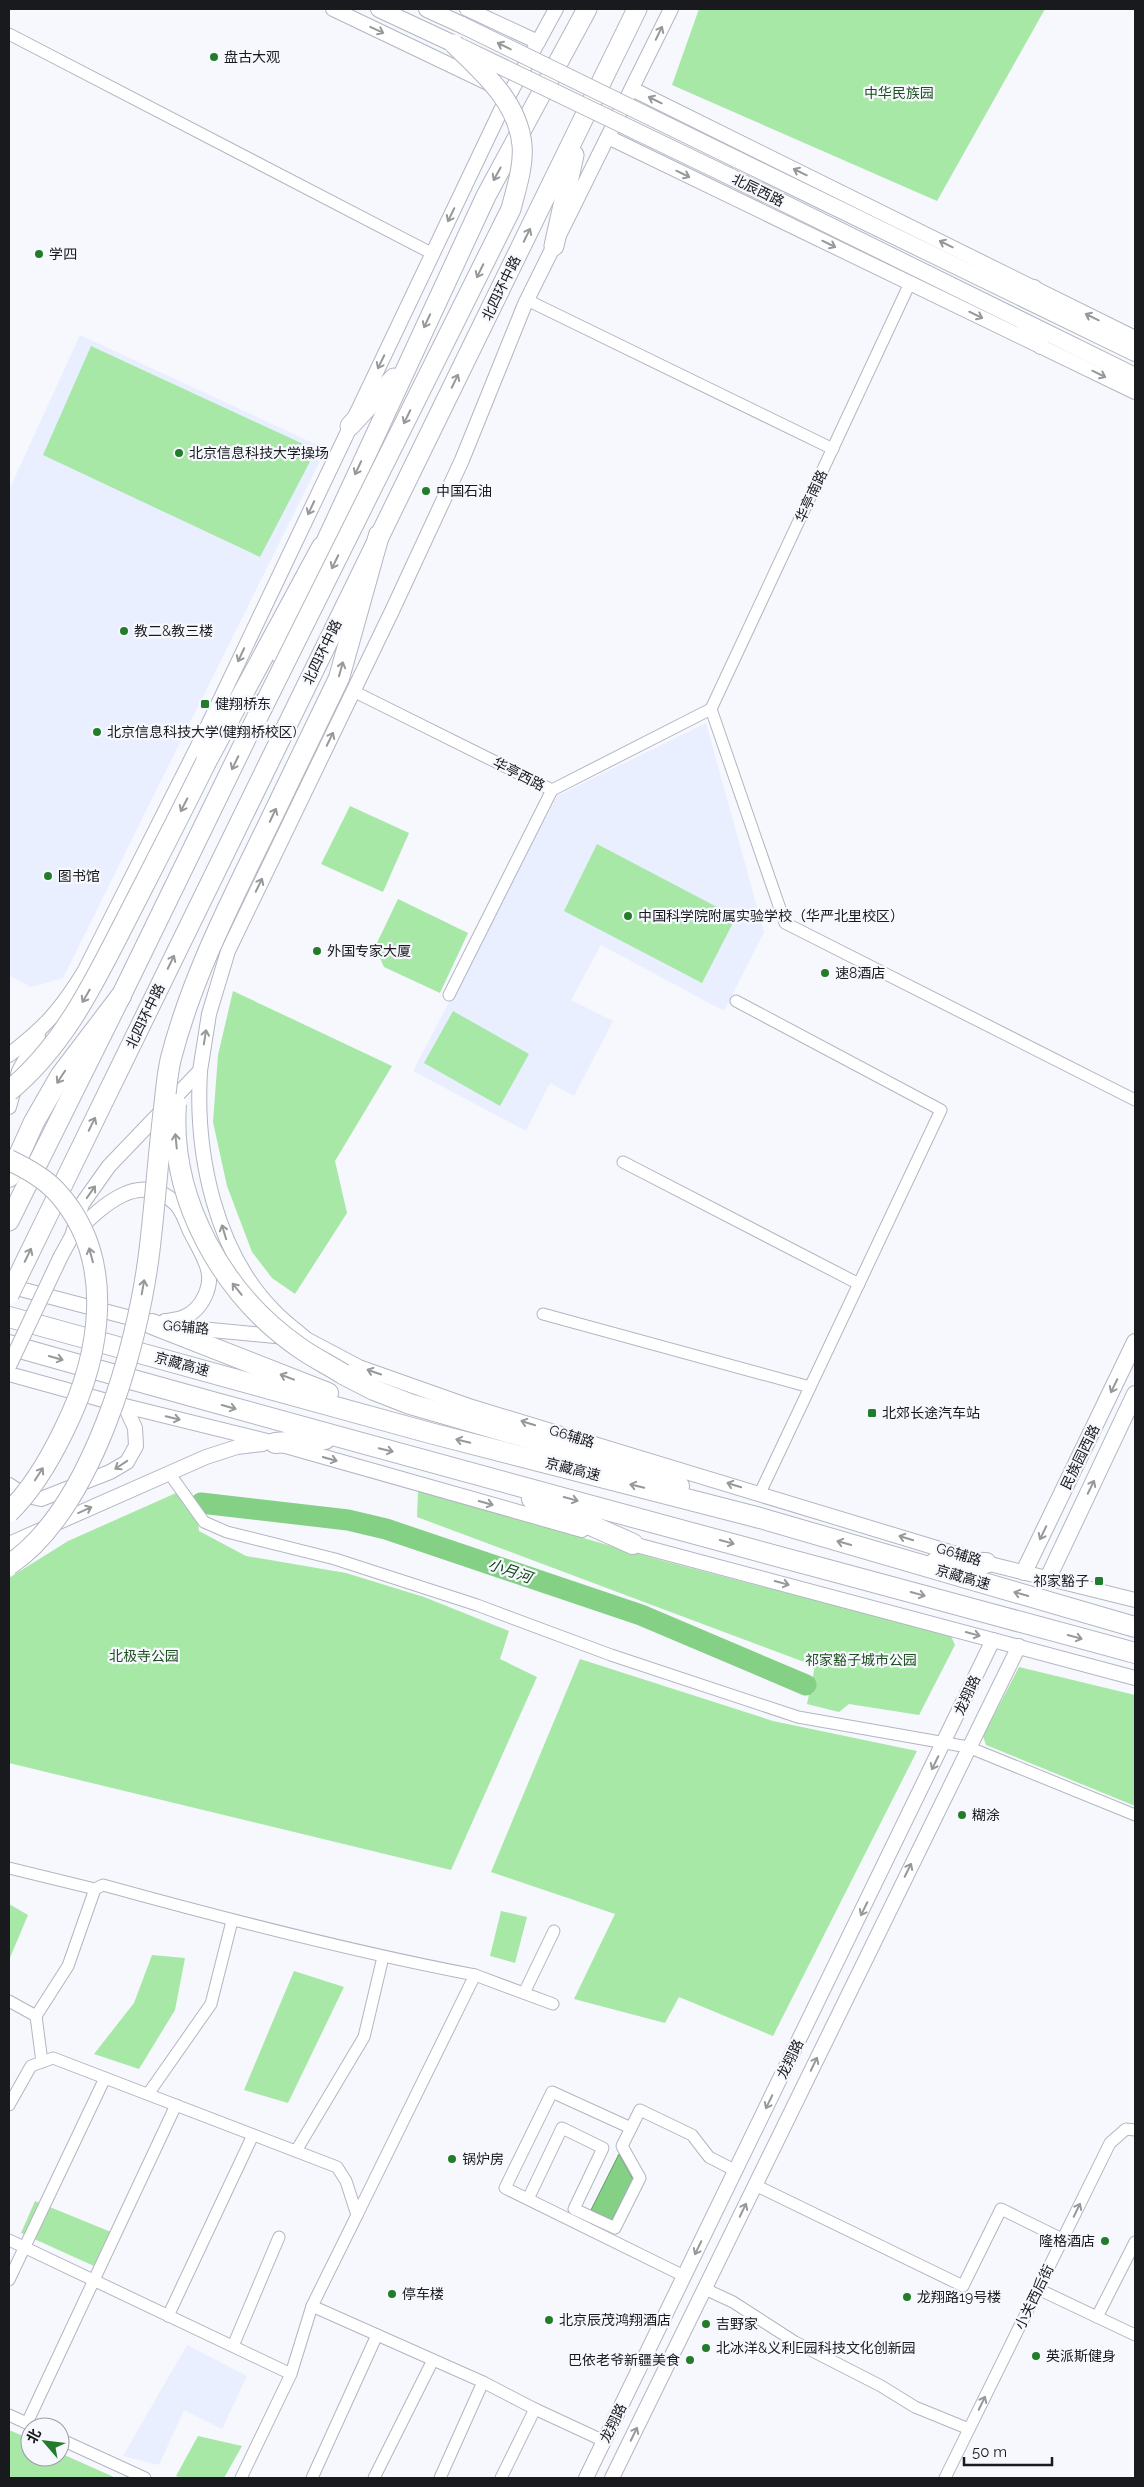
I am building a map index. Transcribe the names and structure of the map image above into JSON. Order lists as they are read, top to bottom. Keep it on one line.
{"streets":{"highway":["北四环中路","京藏高速"],"main road":["北辰西路","民族园西路"],"street":["华亭南路","华亭西路","G6辅路","龙翔路","小关西后街"]},"crossings":[["北辰西路","北四环中路"],["北辰西路","华亭南路"],["北四环中路","华亭西路"],["北四环中路","G6辅路"],["华亭南路","华亭西路"],["G6辅路","民族园西路"]],"one_way":["小关西后街"],"water":["小月河"],"parks":["中华民族园","北极寺公园","祁家豁子城市公园"],"places":{"other":["盘古大观","学四","北京信息科技大学操场","中国石油","教二&教三楼","北京信息科技大学(健翔桥校区)","图书馆","中国科学院附属实验学校（华严北里校区）","外国专家大厦","速8酒店","糊涂","锅炉房","隆格酒店","停车楼","龙翔路19号楼","北京辰茂鸿翔酒店","吉野家","北冰洋&义利E园科技文化创新园","英派斯健身","巴依老爷新疆美食"],"transit":["健翔桥东","北郊长途汽车站","祁家豁子"]},"scale_bar":"50 m","north":"top left"}
